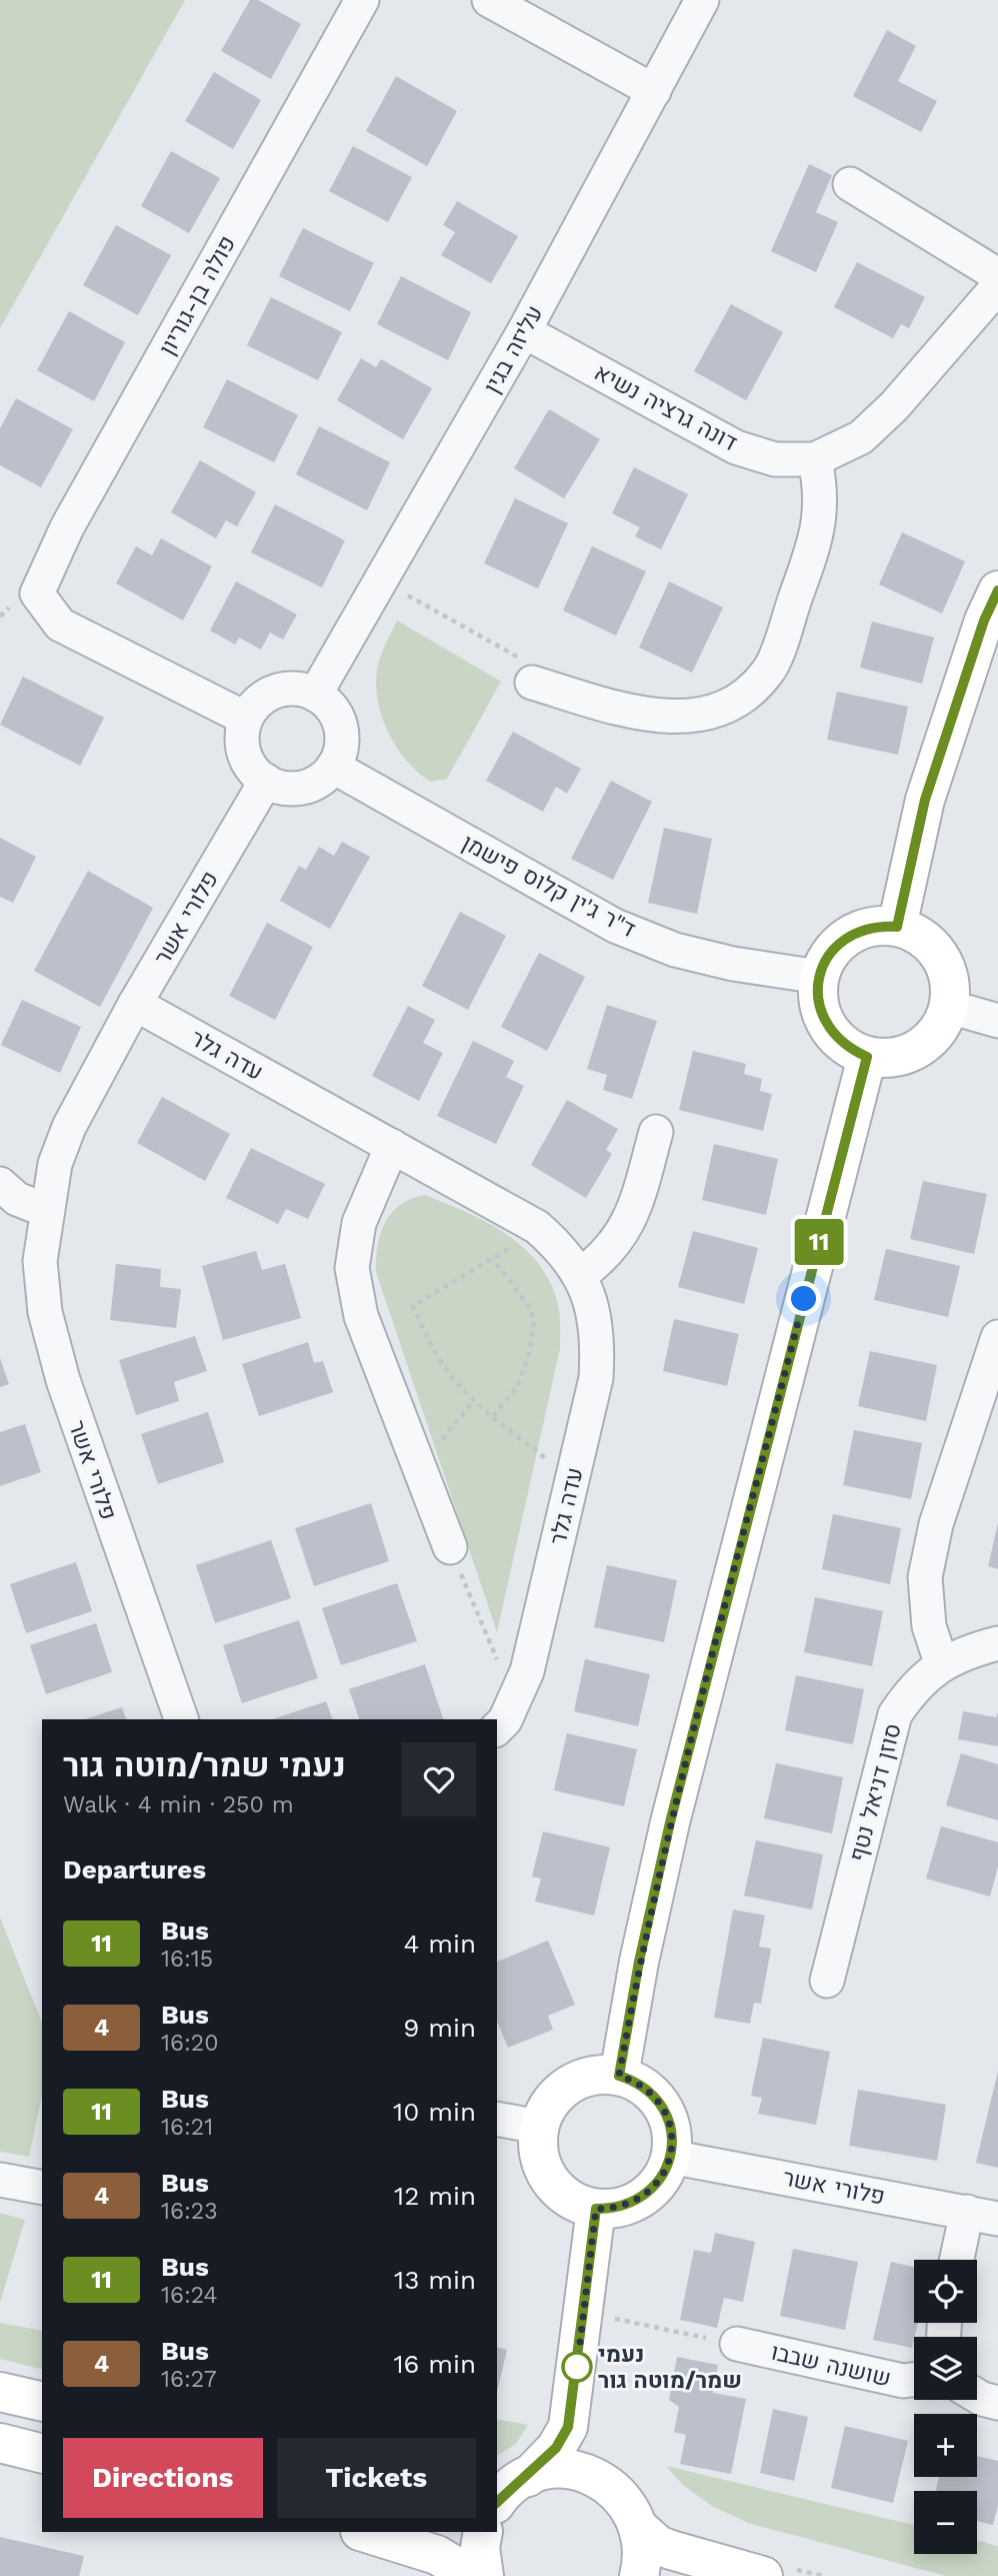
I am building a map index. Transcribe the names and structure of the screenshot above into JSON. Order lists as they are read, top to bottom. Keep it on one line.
{"streets":{"street":["פולה בן-גוריון","עליזה בגין","דונה גרציה נשיא","ד\"ר ג'ין קלוס פישמן","פלורי אשר","עדה גלר","סוזן דניאל נטף","שושנה שבבו"]},"crossings":[["פולה בן-גוריון","עליזה בגין"],["פולה בן-גוריון","ד\"ר ג'ין קלוס פישמן"],["פולה בן-גוריון","פלורי אשר"],["עליזה בגין","דונה גרציה נשיא"],["עליזה בגין","ד\"ר ג'ין קלוס פישמן"],["עליזה בגין","פלורי אשר"],["ד\"ר ג'ין קלוס פישמן","פלורי אשר"],["פלורי אשר","עדה גלר"]],"places":["נעמי שמר/מוטה גור"],"lines":["bus line 11"],"page":{"on_map":"11","heading":[["נעמי שמר/מוטה גור","Walk · 4 min · 250 m"],"Departures"],"list":[{"mark":"11","name":"Bus","note":"16:15","value":"4 min"},{"mark":"4","name":"Bus","note":"16:20","value":"9 min"},{"mark":"11","name":"Bus","note":"16:21","value":"10 min"},{"mark":"4","name":"Bus","note":"16:23","value":"12 min"},{"mark":"11","name":"Bus","note":"16:24","value":"13 min"},{"mark":"4","name":"Bus","note":"16:27","value":"16 min"}],"map_buttons":["+","−"],"buttons":["Directions","Tickets"]}}
